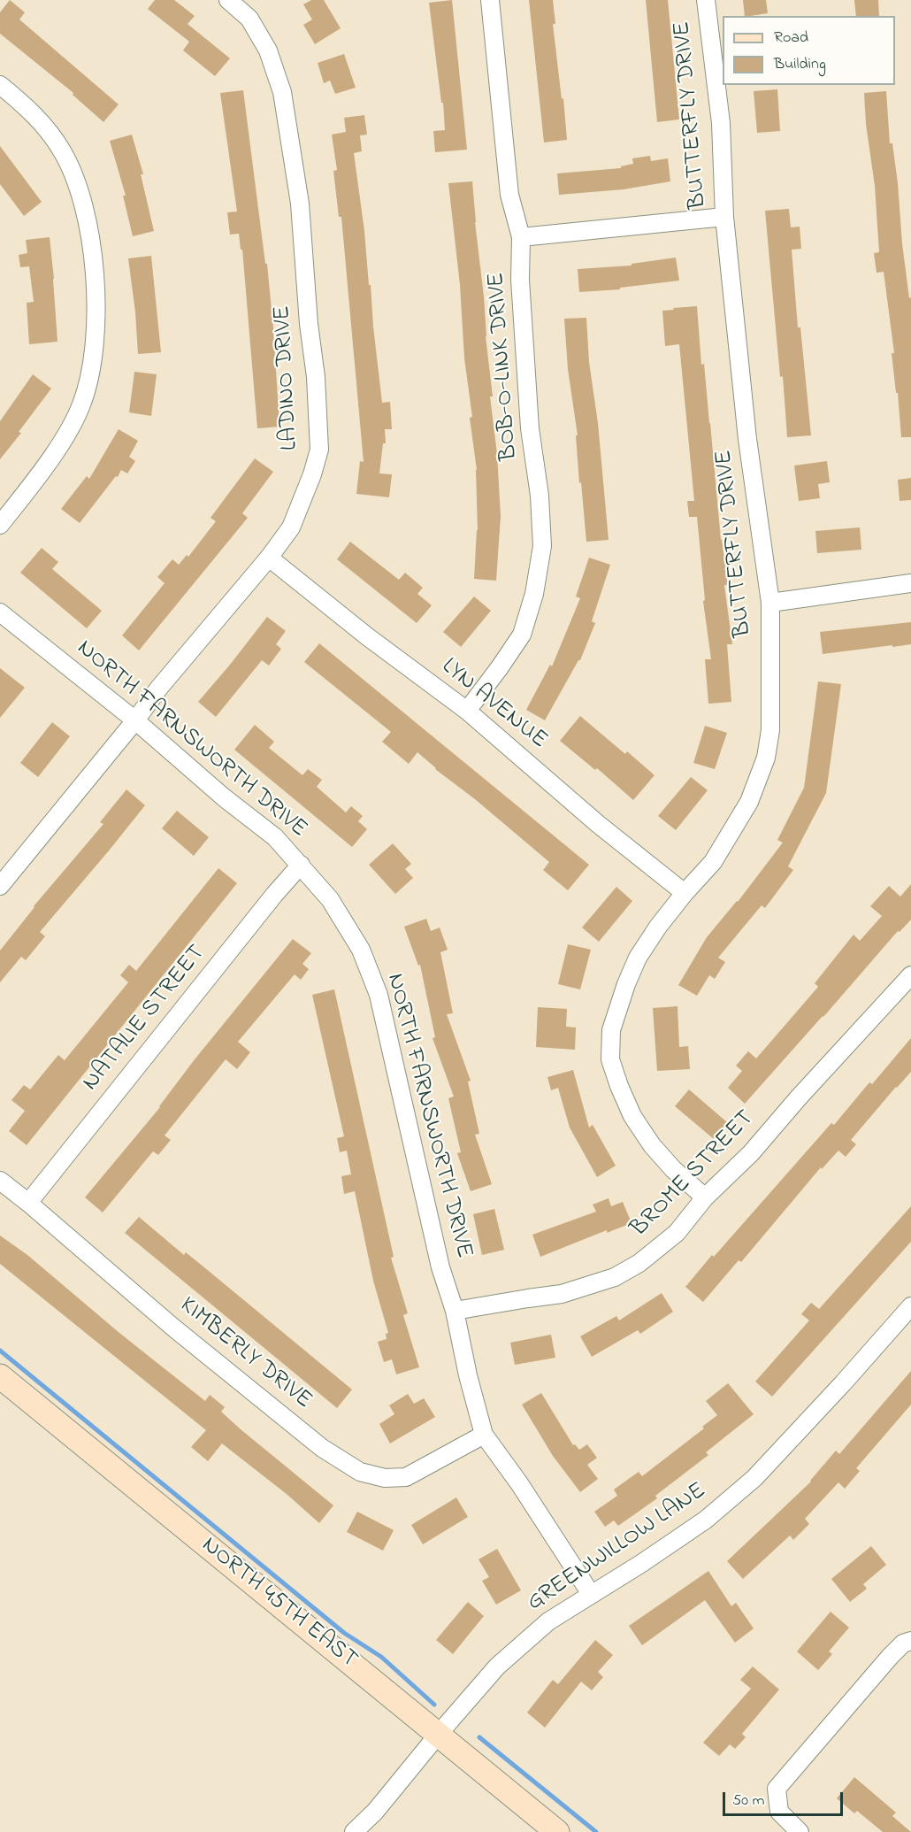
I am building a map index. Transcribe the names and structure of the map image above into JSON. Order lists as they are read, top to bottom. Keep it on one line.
{"streets":{"main road":["NORTH 45TH EAST"],"street":["BUTTERFLY DRIVE","BOB-O-LINK DRIVE","LADINO DRIVE","LYN AVENUE","NORTH FARNSWORTH DRIVE","NATALIE STREET","BROME STREET","KIMBERLY DRIVE","GREENWILLOW LANE"]},"crossings":[["BUTTERFLY DRIVE","LYN AVENUE"],["BUTTERFLY DRIVE","BROME STREET"],["BOB-O-LINK DRIVE","LYN AVENUE"],["LADINO DRIVE","LYN AVENUE"],["LADINO DRIVE","NORTH FARNSWORTH DRIVE"],["NORTH FARNSWORTH DRIVE","NATALIE STREET"],["NORTH FARNSWORTH DRIVE","BROME STREET"],["NORTH FARNSWORTH DRIVE","KIMBERLY DRIVE"],["NORTH FARNSWORTH DRIVE","GREENWILLOW LANE"],["NATALIE STREET","KIMBERLY DRIVE"],["GREENWILLOW LANE","NORTH 45TH EAST"]],"legend":["Road","Building"],"scale_bar":"50 m"}
